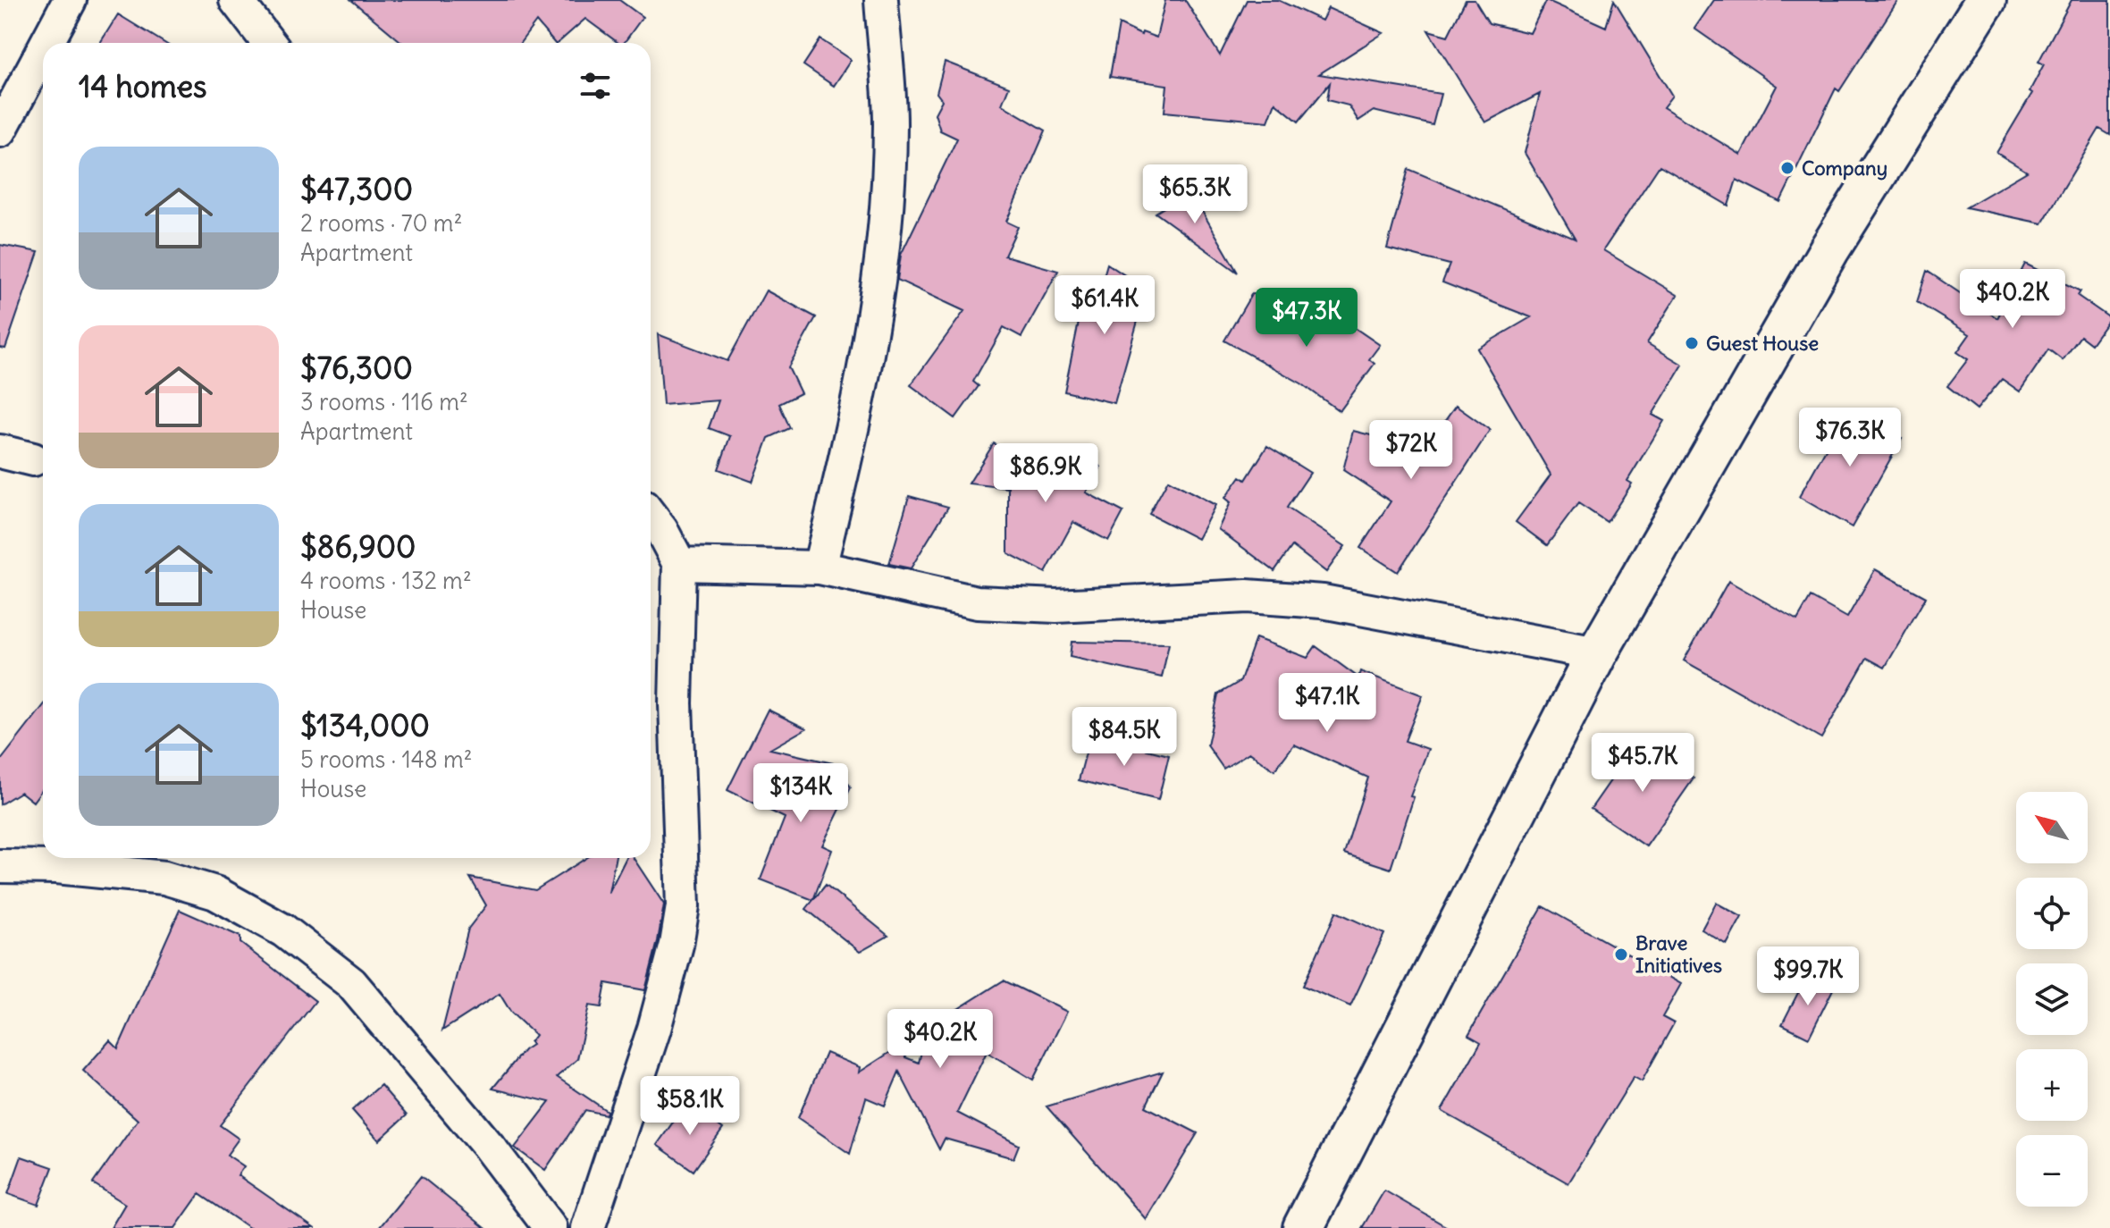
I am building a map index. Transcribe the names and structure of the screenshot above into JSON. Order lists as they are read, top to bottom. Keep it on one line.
{"places":["Company","Guest House","Brave Initiatives"],"north":"top left","page":{"heading":"14 homes","list":[{"name":"$47,300","note":"2 rooms · 70 m² · Apartment"},{"name":"$76,300","note":"3 rooms · 116 m² · Apartment"},{"name":"$86,900","note":"4 rooms · 132 m² · House"},{"name":"$134,000","note":"5 rooms · 148 m² · House"}],"price":["$65.3K","$40.2K","$61.4K","$47.3K","$76.3K","$72K","$86.9K","$47.1K","$84.5K","$45.7K","$134K","$99.7K","$40.2K","$58.1K"],"map_buttons":["+","−"]}}
